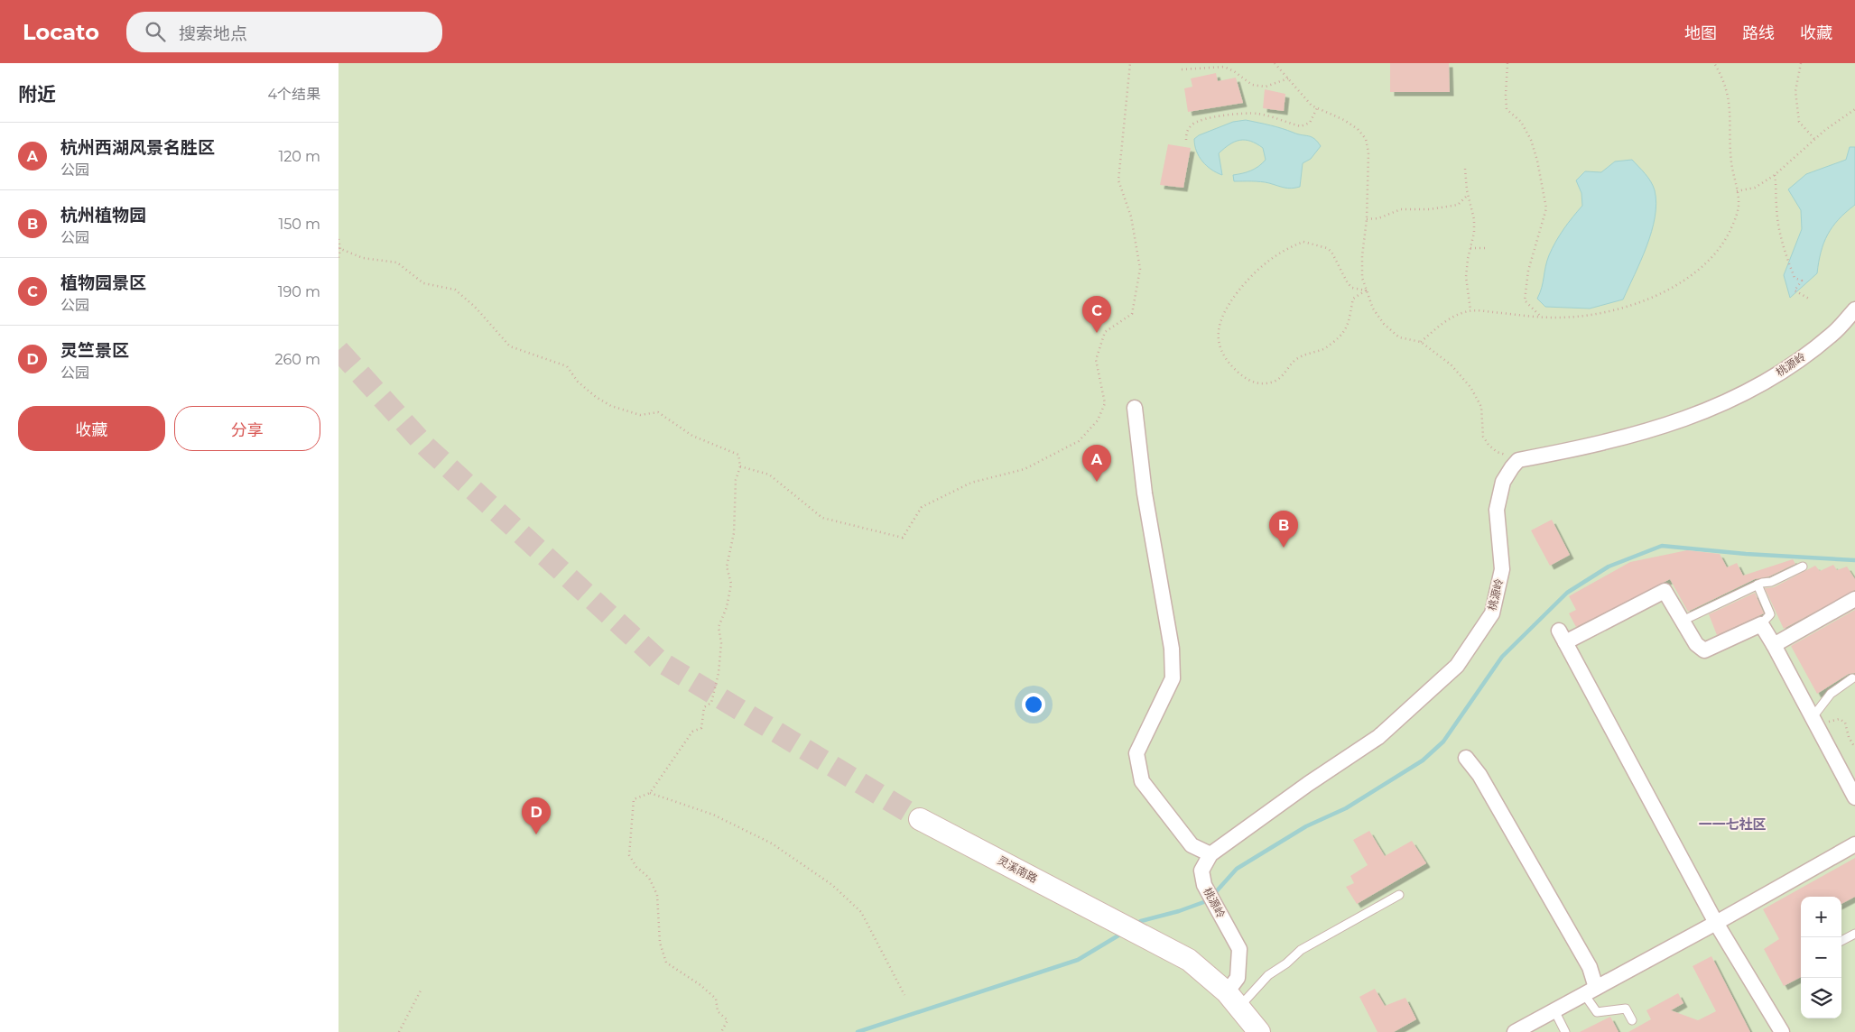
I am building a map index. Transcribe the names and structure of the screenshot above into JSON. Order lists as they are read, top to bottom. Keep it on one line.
{"streets":{"main road":["灵溪南路"],"street":["桃源岭"]},"crossings":[["桃源岭","灵溪南路"]],"districts":["一一七社区"],"page":{"header":"Locato","search":"搜索地点","nav":["地图","路线","收藏"],"heading":["附近","4个结果"],"list":[{"mark":"A","name":"杭州西湖风景名胜区","note":"公园","value":"120 m"},{"mark":"B","name":"杭州植物园","note":"公园","value":"150 m"},{"mark":"C","name":"植物园景区","note":"公园","value":"190 m"},{"mark":"D","name":"灵竺景区","note":"公园","value":"260 m"}],"pins":["C","A","B","D"],"buttons":["收藏","分享"],"map_buttons":["+","−"]}}
